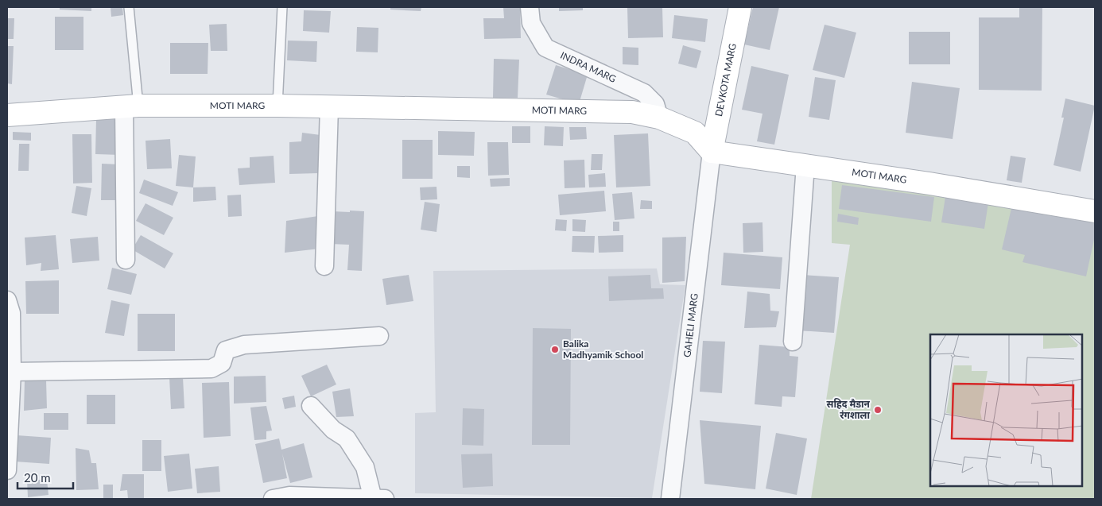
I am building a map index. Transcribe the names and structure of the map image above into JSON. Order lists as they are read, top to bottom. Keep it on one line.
{"streets":{"street":["INDRA MARG","DEVKOTA MARG","MOTI MARG","GAHELI MARG"]},"crossings":[["INDRA MARG","MOTI MARG"],["DEVKOTA MARG","MOTI MARG"],["DEVKOTA MARG","GAHELI MARG"],["MOTI MARG","GAHELI MARG"]],"places":["Balika Madhyamik School","सहिद मैडान रंगशाला"],"scale_bar":"20 m"}
